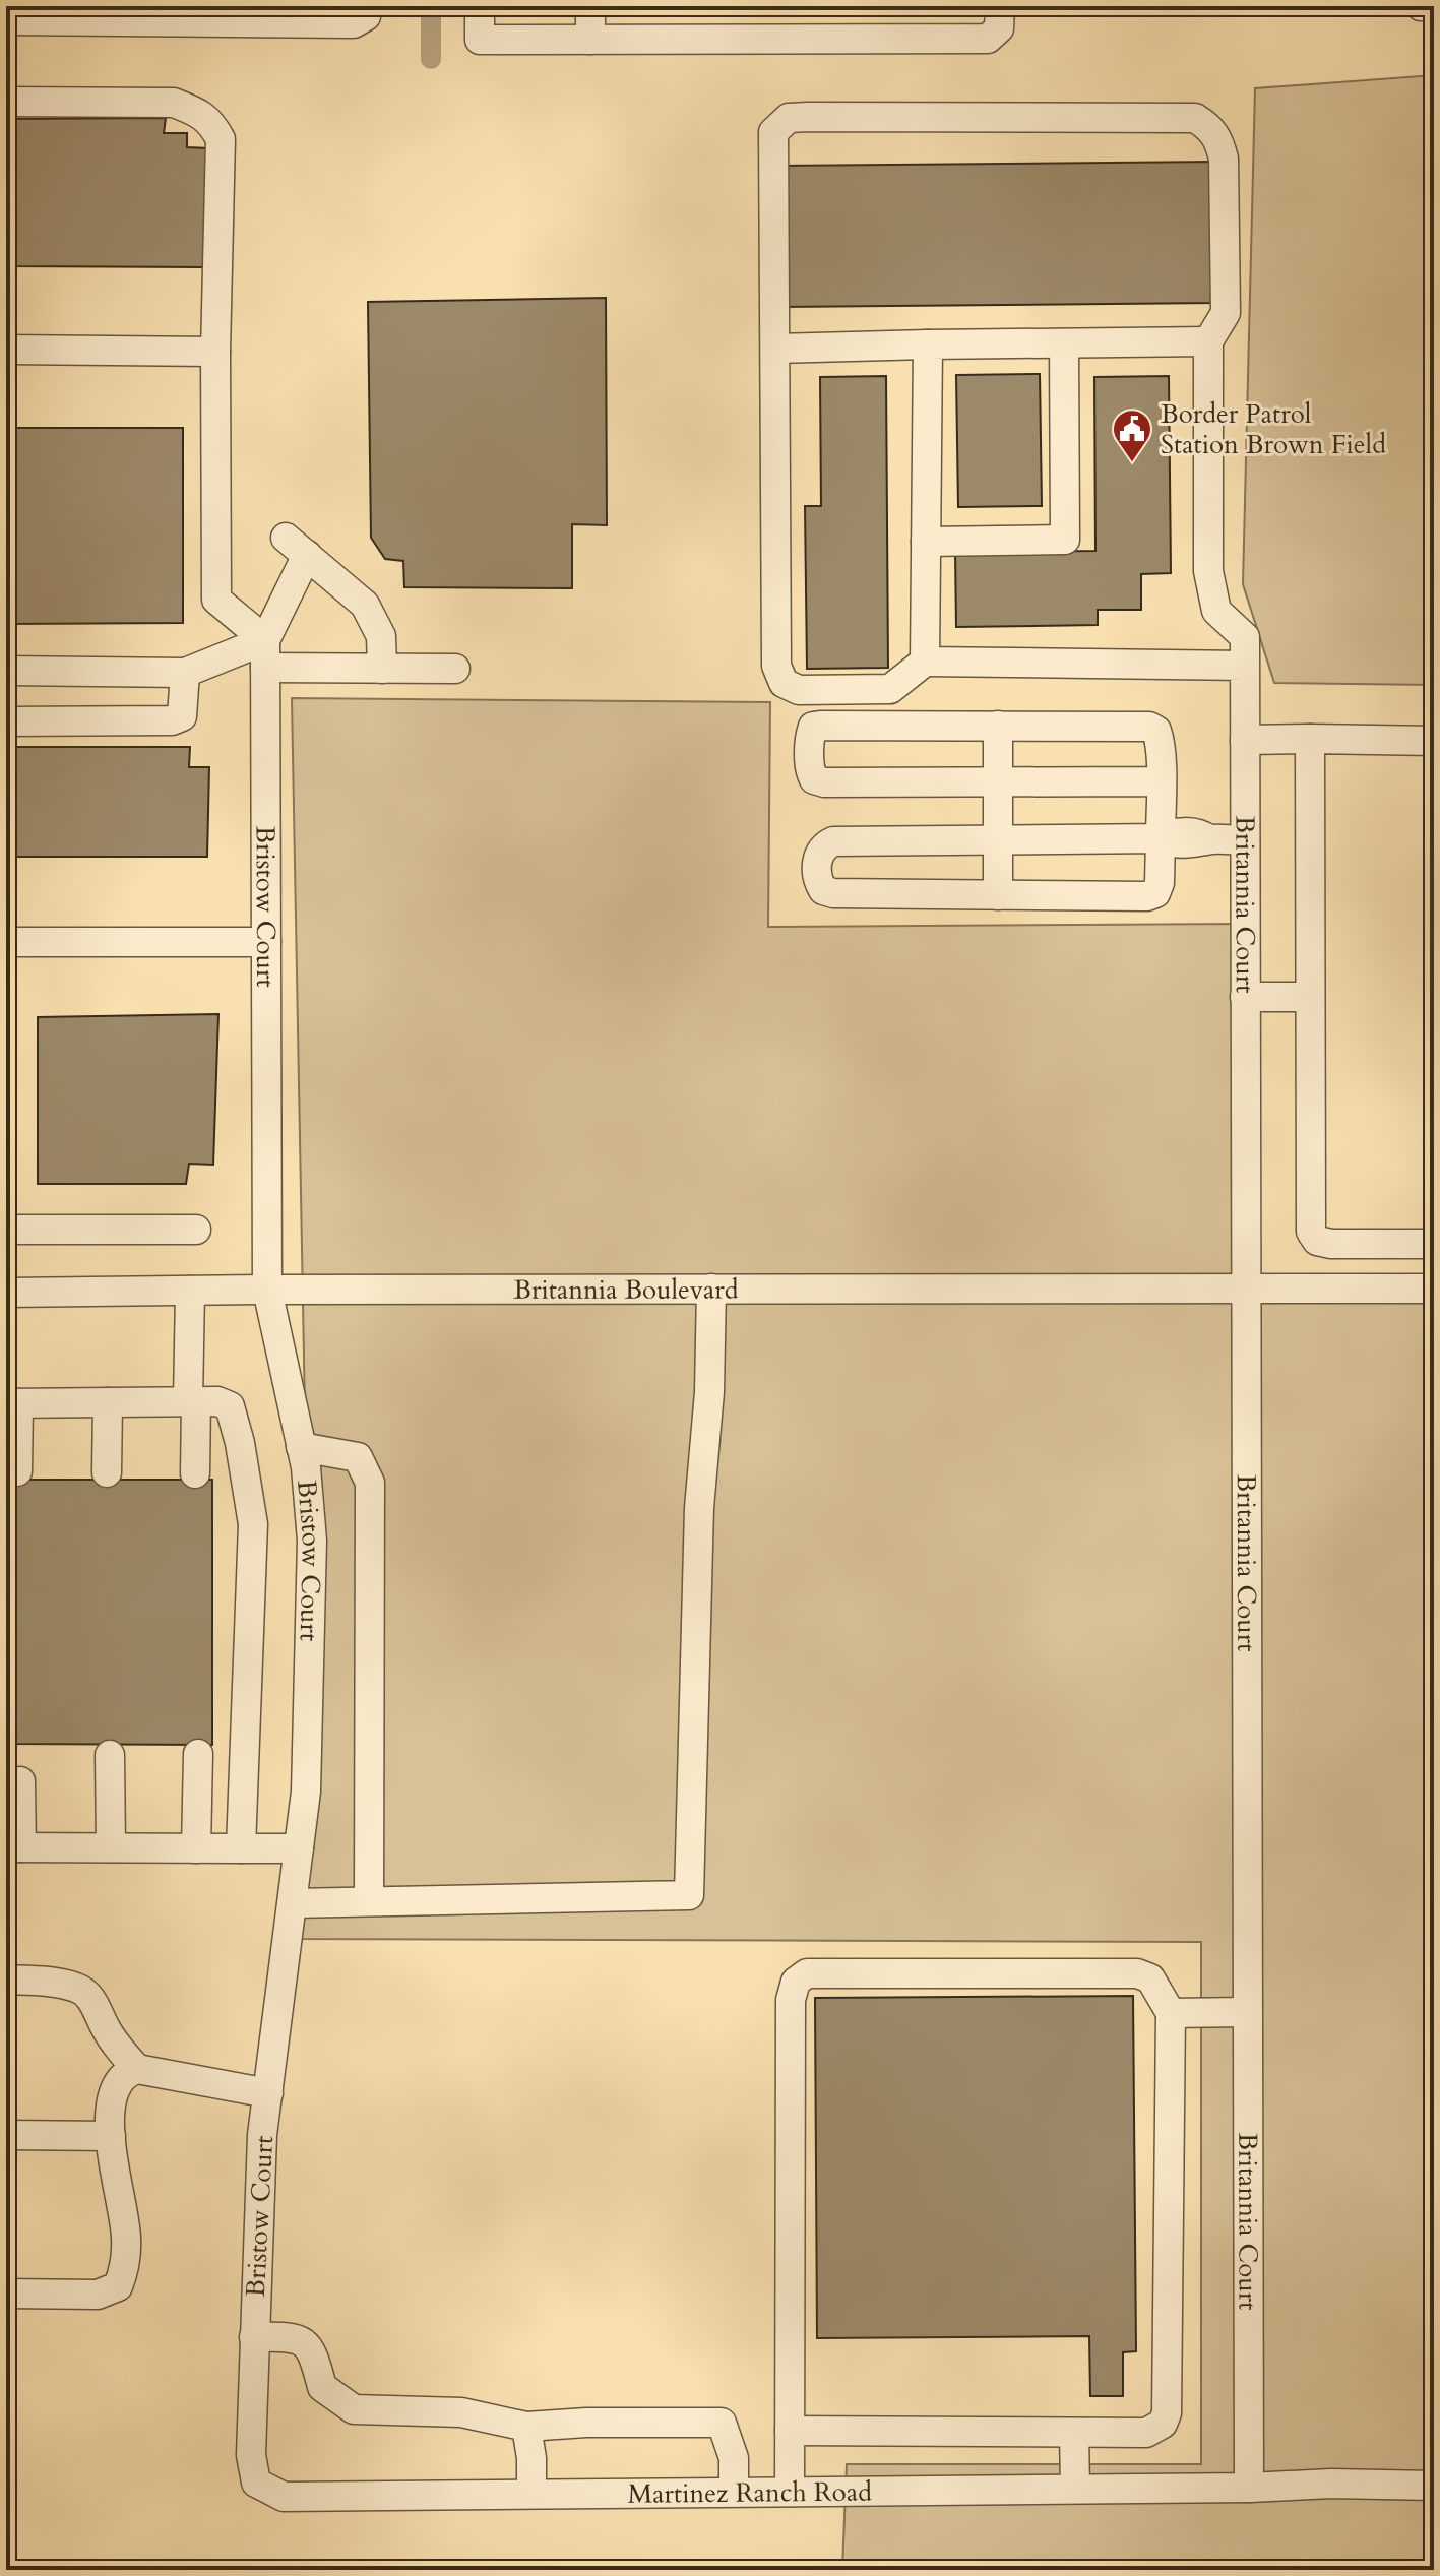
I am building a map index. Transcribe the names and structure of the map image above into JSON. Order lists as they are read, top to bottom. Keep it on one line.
{"streets":{"street":["Britannia Court","Bristow Court","Britannia Boulevard","Martinez Ranch Road"]},"crossings":[["Britannia Court","Britannia Boulevard"],["Britannia Court","Martinez Ranch Road"],["Bristow Court","Britannia Boulevard"],["Bristow Court","Martinez Ranch Road"]],"places":{"public building":["Border Patrol Station Brown Field"]}}
